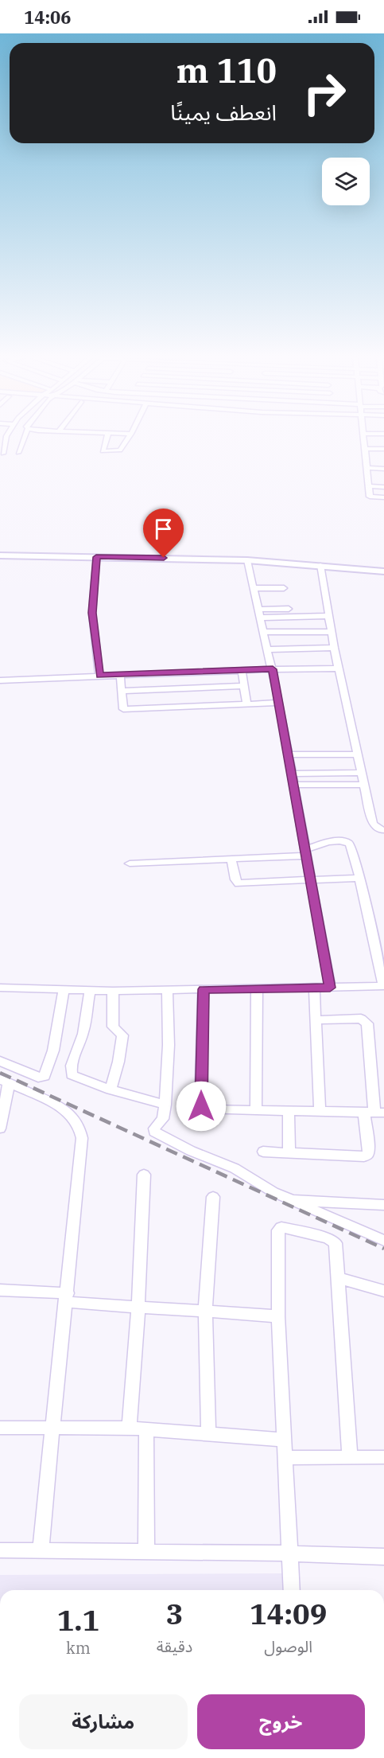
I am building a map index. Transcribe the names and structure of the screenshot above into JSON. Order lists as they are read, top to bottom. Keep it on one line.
{"page":{"status":"14:06","turn":["110 m","انعطف يمينًا"],"eta":["14:09","الوصول","3","دقيقة","1.1","km"],"buttons":["خروج","مشاركة"]}}
